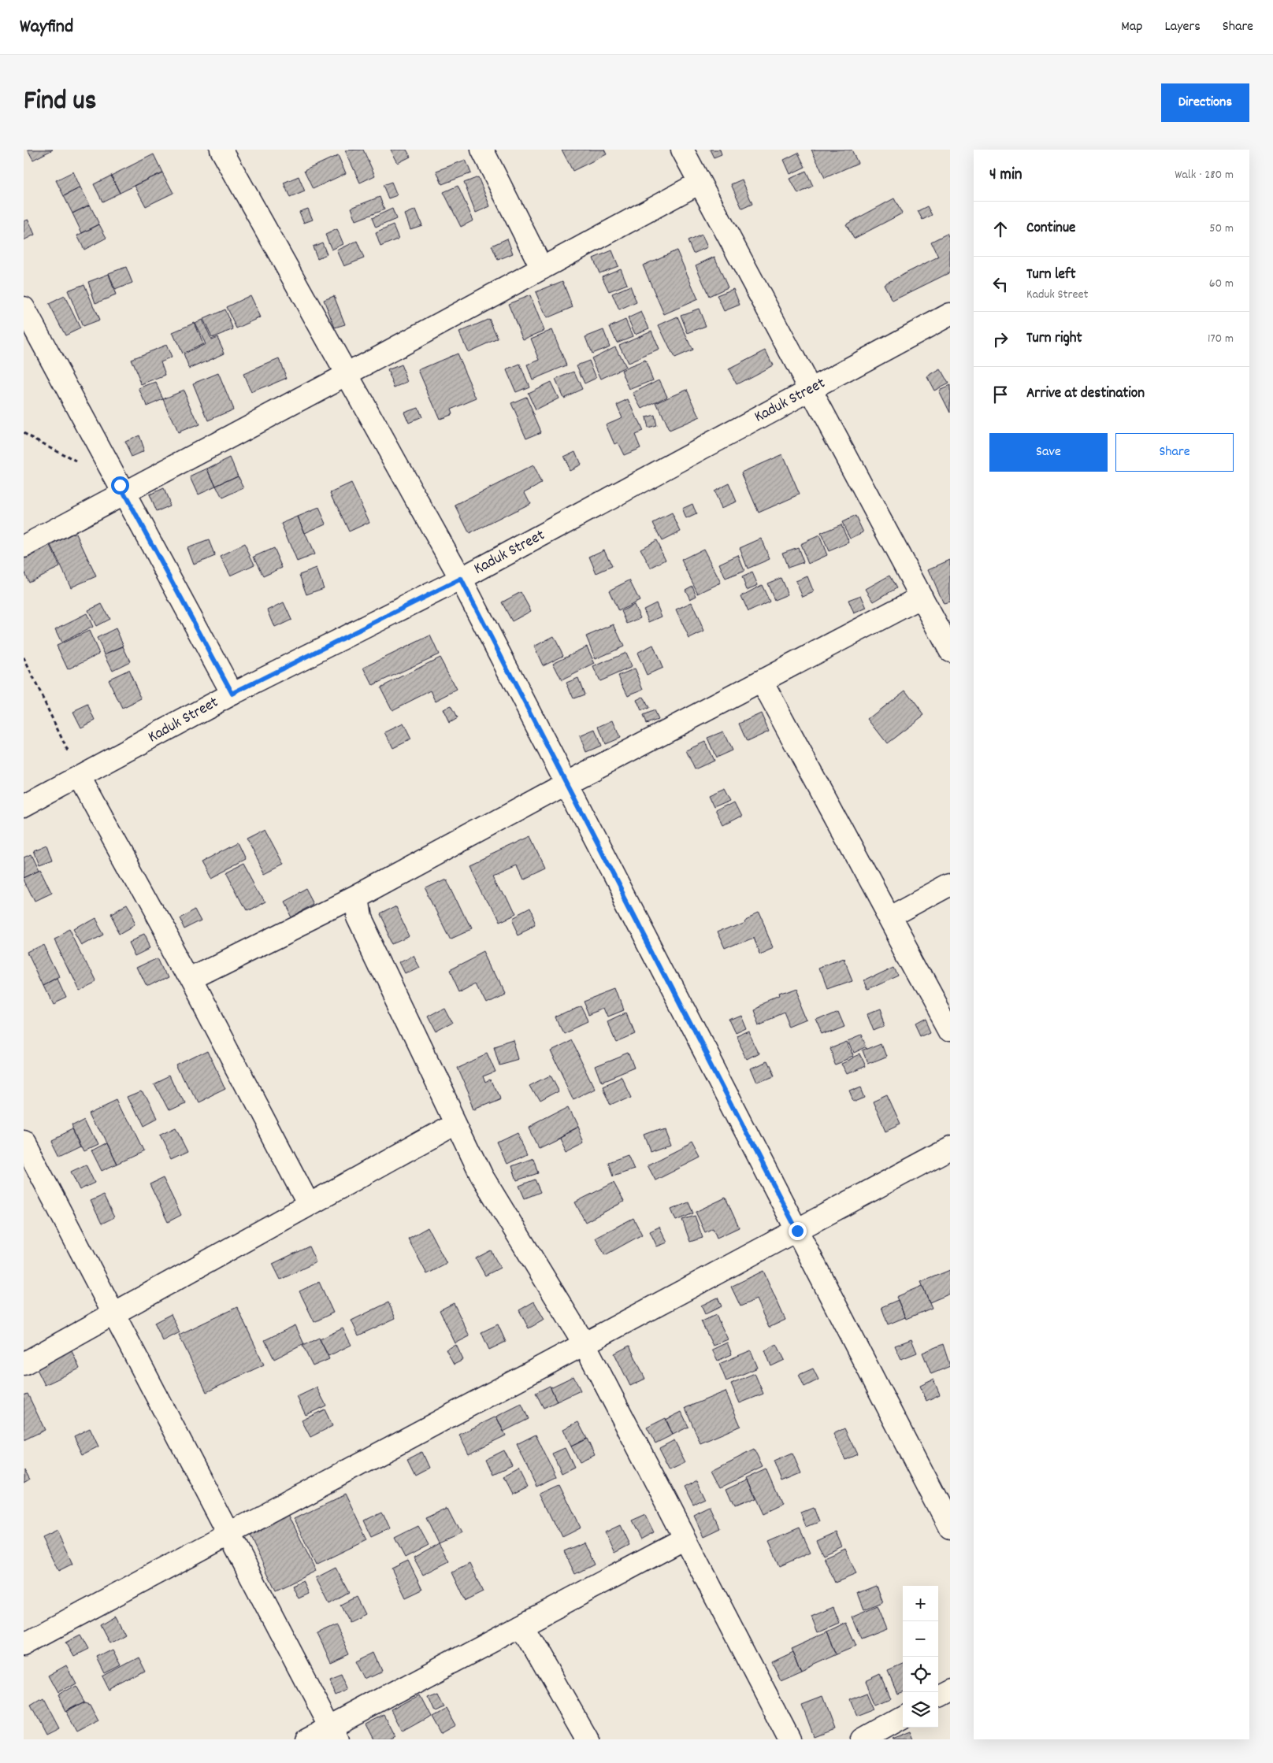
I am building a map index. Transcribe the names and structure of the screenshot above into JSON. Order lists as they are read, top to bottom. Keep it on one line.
{"streets":{"street":["Kaduk Street"]},"page":{"header":"Wayfind","nav":["Map","Layers","Share"],"title":"Find us","buttons":["Directions",["Save","Share"]],"heading":["4 min","Walk · 280 m"],"list":[["Continue","50 m"],["Turn left","Kaduk Street","60 m"],["Turn right","170 m"],"Arrive at destination"],"map_buttons":["+","−"]}}
